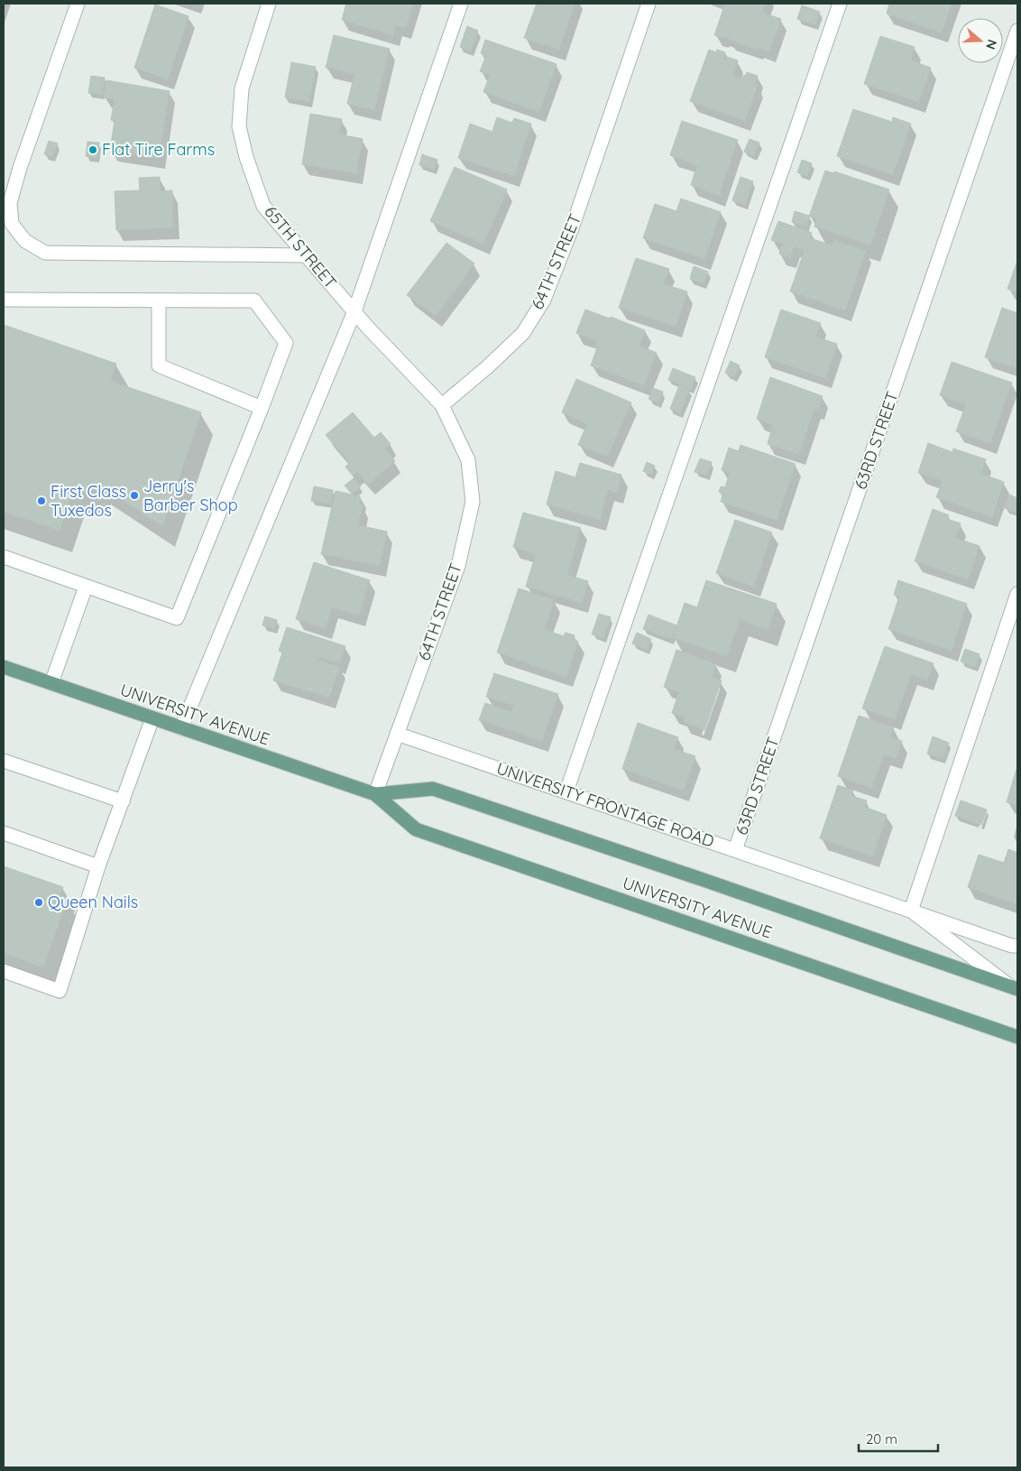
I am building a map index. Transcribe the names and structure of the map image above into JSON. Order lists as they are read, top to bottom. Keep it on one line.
{"streets":{"main road":["UNIVERSITY AVENUE"],"street":["65TH STREET","64TH STREET","63RD STREET","UNIVERSITY FRONTAGE ROAD"]},"crossings":[["65TH STREET","64TH STREET"],["64TH STREET","UNIVERSITY AVENUE"],["64TH STREET","UNIVERSITY FRONTAGE ROAD"],["63RD STREET","UNIVERSITY FRONTAGE ROAD"]],"places":["Flat Tire Farms","Jerry's Barber Shop","First Class Tuxedos","Queen Nails"],"scale_bar":"20 m","north":"right"}
